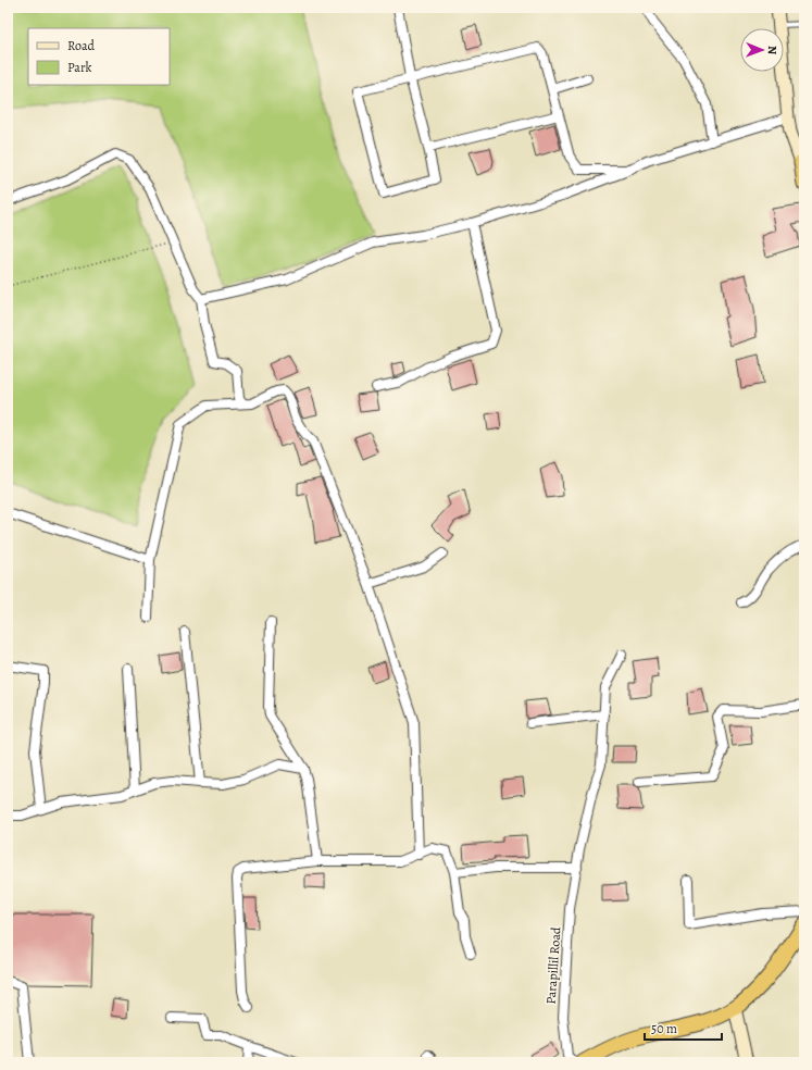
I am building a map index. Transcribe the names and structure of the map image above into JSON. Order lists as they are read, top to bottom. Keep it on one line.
{"streets":{"street":["Parapillil Road"]},"legend":["Road","Park"],"scale_bar":"50 m","north":"right"}
